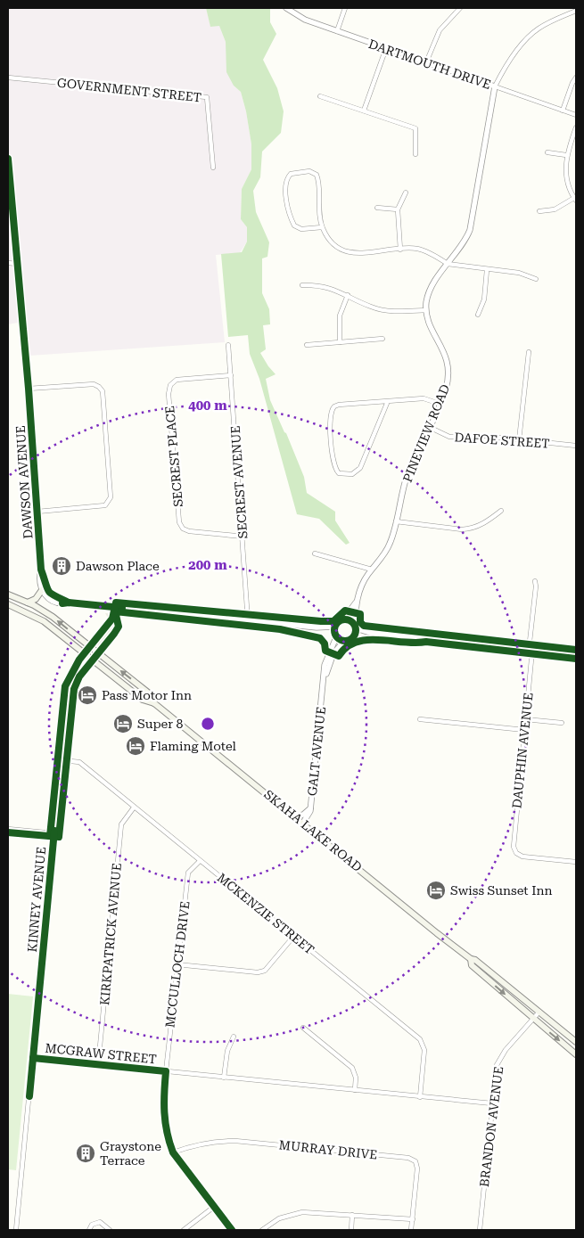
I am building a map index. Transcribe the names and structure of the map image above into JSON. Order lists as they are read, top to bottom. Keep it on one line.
{"streets":{"main road":["SKAHA LAKE ROAD"],"street":["DARTMOUTH DRIVE","GOVERNMENT STREET","PINEVIEW ROAD","DAFOE STREET","SECREST PLACE","DAWSON AVENUE","SECREST AVENUE","DAUPHIN AVENUE","GALT AVENUE","KINNEY AVENUE","MCKENZIE STREET","KIRKPATRICK AVENUE","MCCULLOCH DRIVE","MCGRAW STREET","BRANDON AVENUE","MURRAY DRIVE"]},"crossings":[["PINEVIEW ROAD","DAFOE STREET"],["PINEVIEW ROAD","GALT AVENUE"],["SECREST PLACE","SECREST AVENUE"],["GALT AVENUE","SKAHA LAKE ROAD"],["SKAHA LAKE ROAD","KINNEY AVENUE"],["SKAHA LAKE ROAD","BRANDON AVENUE"],["KINNEY AVENUE","MCKENZIE STREET"],["KINNEY AVENUE","MCGRAW STREET"],["MCKENZIE STREET","KIRKPATRICK AVENUE"],["MCKENZIE STREET","MCCULLOCH DRIVE"],["MCKENZIE STREET","MCGRAW STREET"],["KIRKPATRICK AVENUE","MCGRAW STREET"],["MCCULLOCH DRIVE","MCGRAW STREET"],["MCCULLOCH DRIVE","MURRAY DRIVE"],["MCGRAW STREET","BRANDON AVENUE"]],"places":{"building":["Dawson Place","Graystone Terrace"],"hotel":["Pass Motor Inn","Super 8","Flaming Motel","Swiss Sunset Inn"]},"rings":["400 m","200 m"]}
